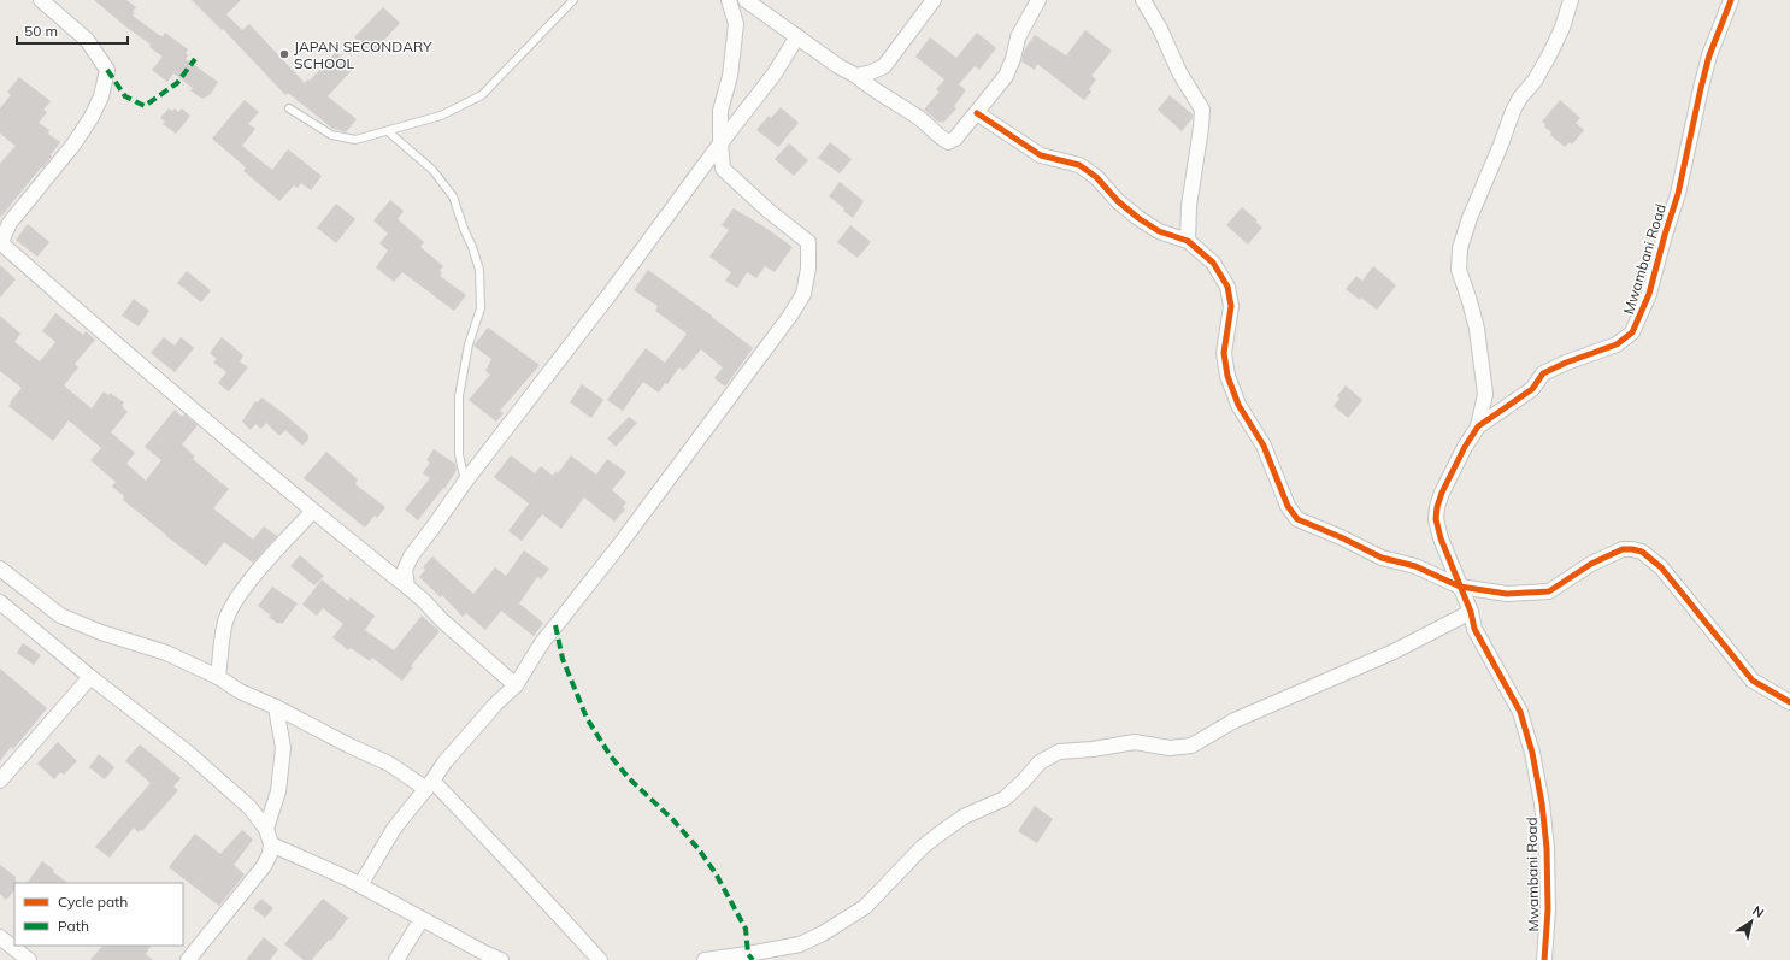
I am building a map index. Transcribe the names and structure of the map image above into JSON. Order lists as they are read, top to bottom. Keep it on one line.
{"streets":{"street":["Mwambani Road"]},"places":["JAPAN SECONDARY SCHOOL"],"legend":["Cycle path","Path"],"scale_bar":"50 m","north":"top right"}
